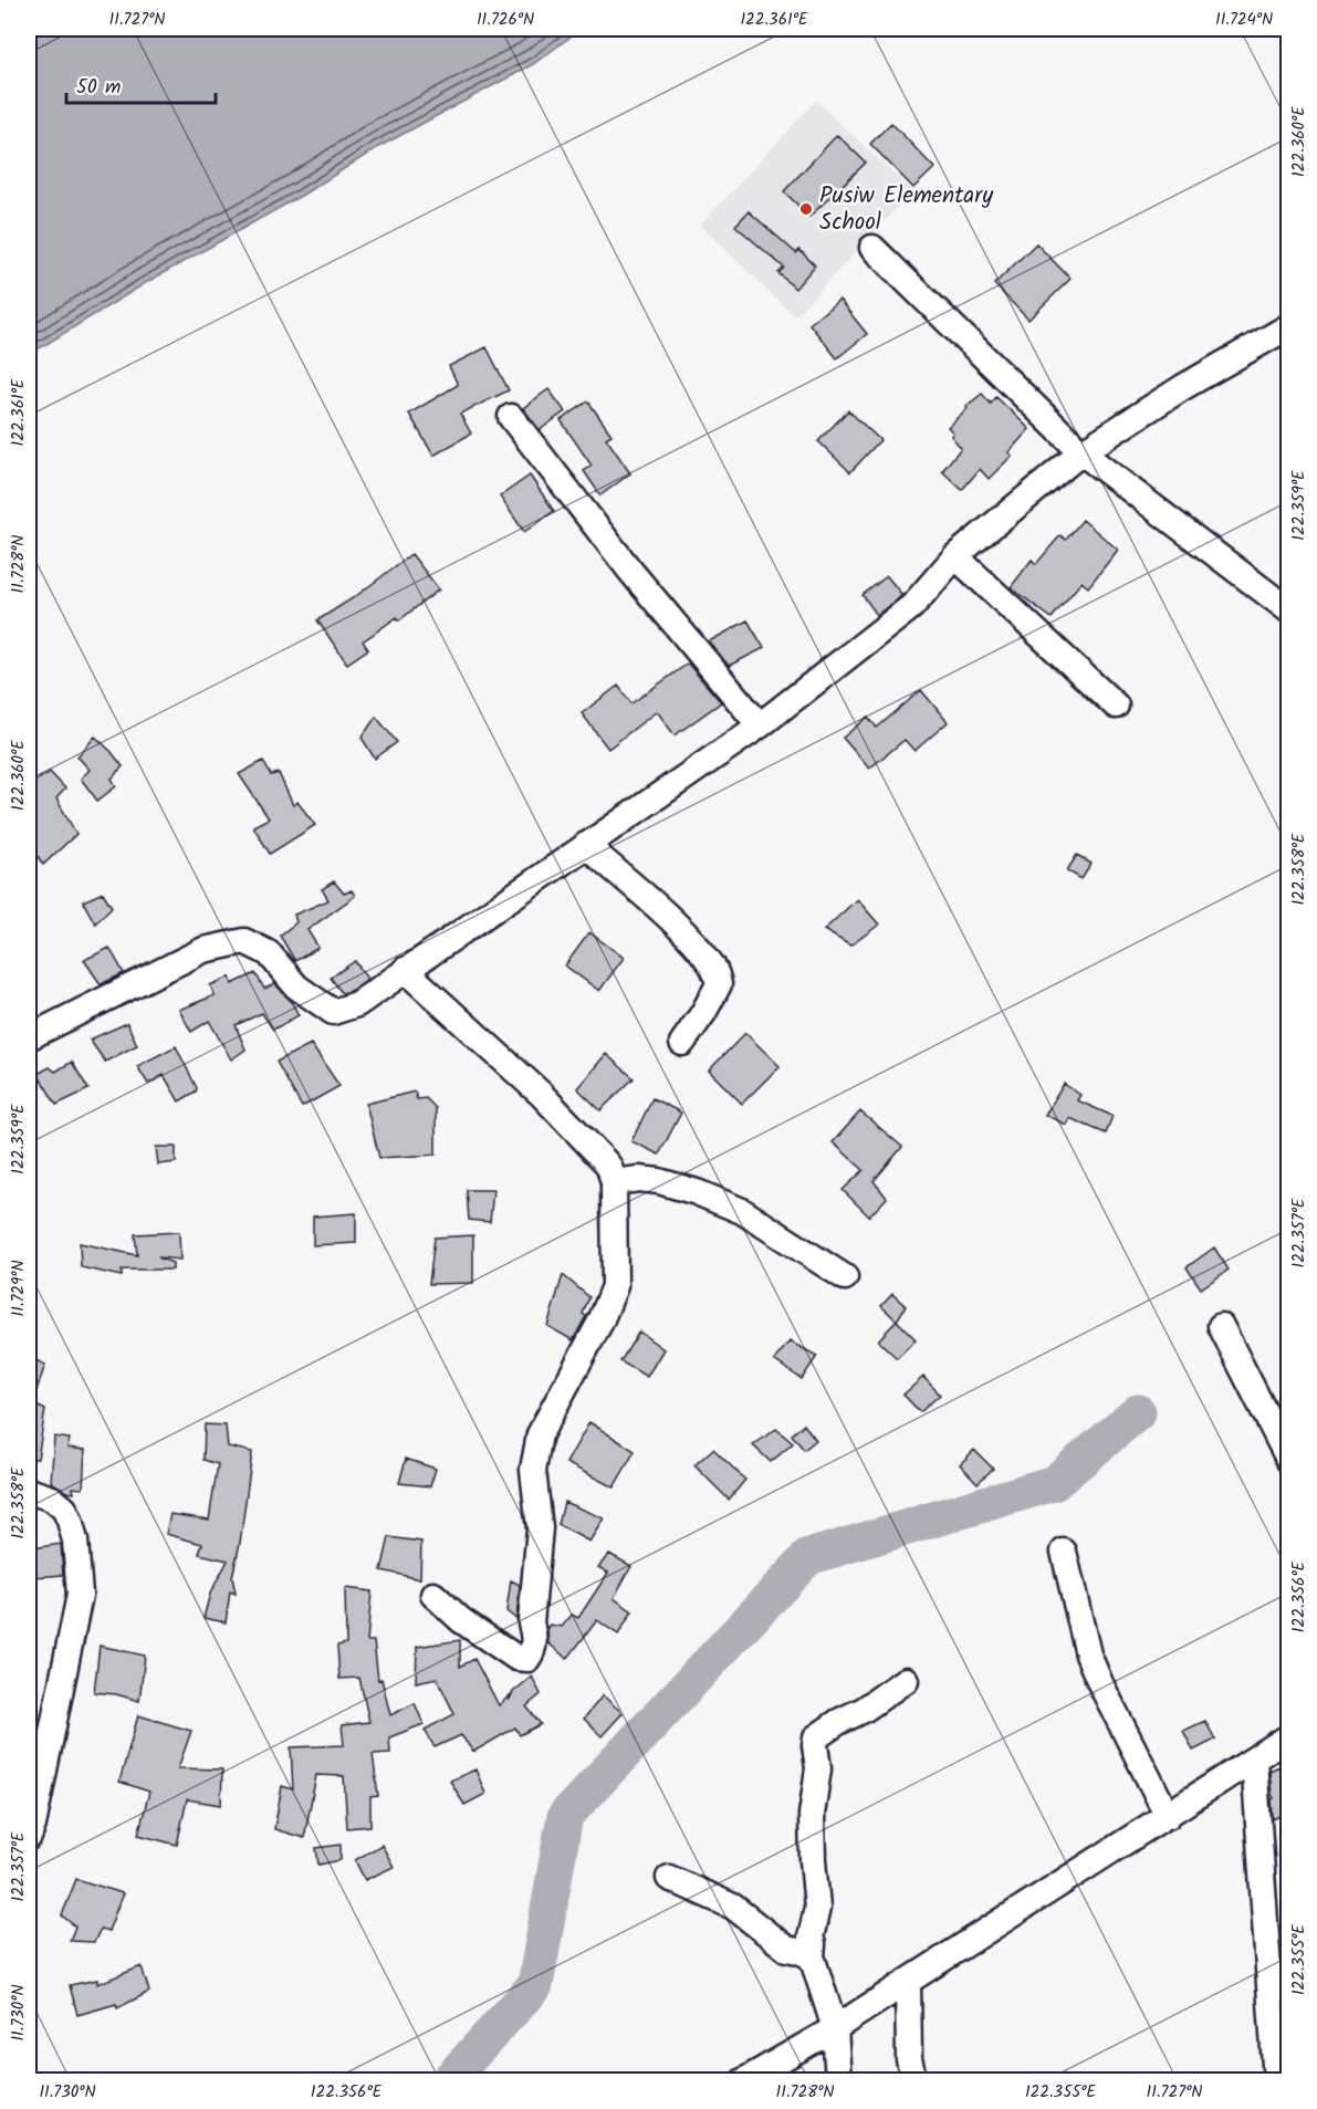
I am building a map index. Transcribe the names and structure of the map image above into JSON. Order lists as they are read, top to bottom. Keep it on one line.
{"places":["Pusiw Elementary School"],"scale_bar":"50 m","coordinates":["11.727°N","11.726°N","122.361°E","11.724°N","122.360°E","122.359°E","11.728°N","122.358°E","122.357°E","11.729°N","122.356°E","122.355°E","11.730°N"]}
